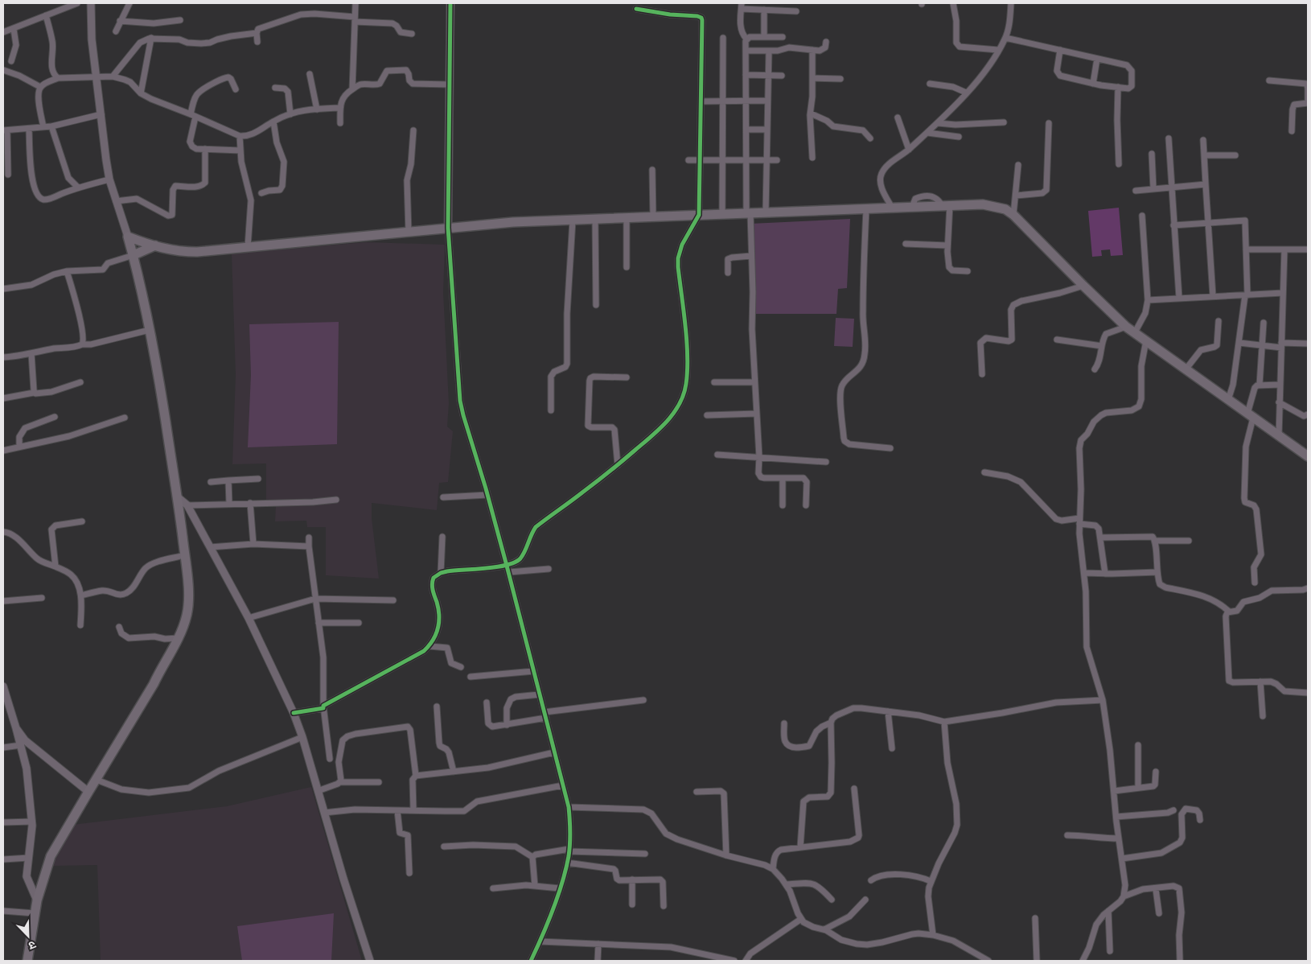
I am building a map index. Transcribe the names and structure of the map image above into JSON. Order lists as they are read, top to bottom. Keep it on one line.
{"north":"bottom right"}
